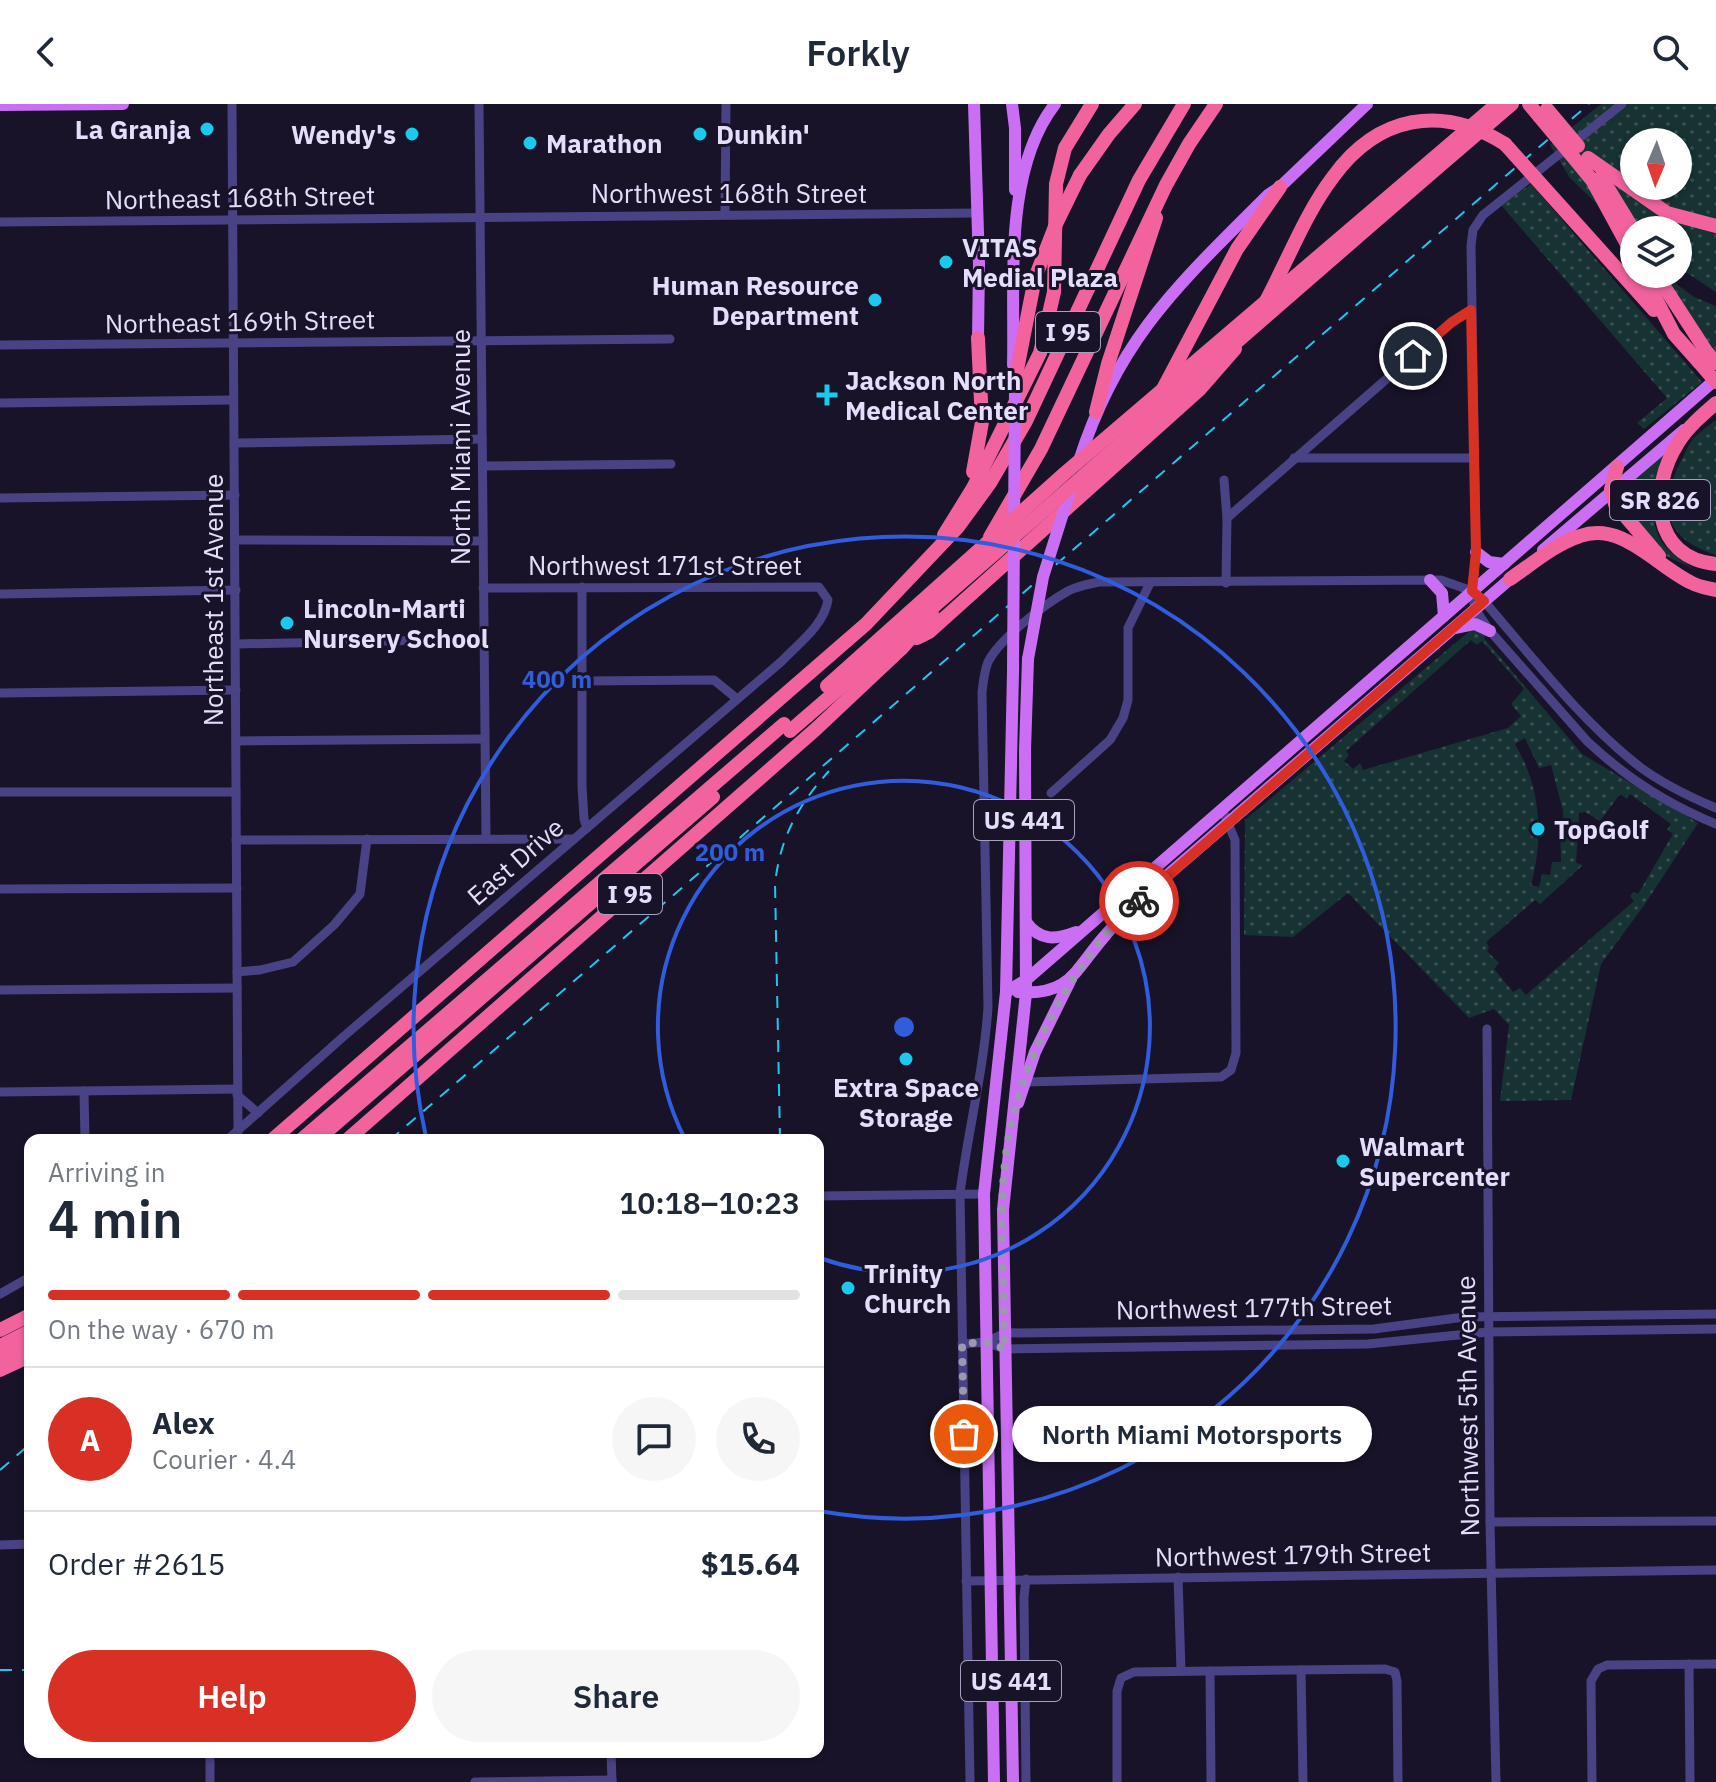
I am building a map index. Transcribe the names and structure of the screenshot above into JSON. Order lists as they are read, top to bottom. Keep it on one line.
{"streets":{"highway":["I 95","SR 826"],"main road":["US 441"],"street":["Northwest 168th Street","Northeast 168th Street","Northeast 169th Street","North Miami Avenue","Northwest 171st Street","Northeast 1st Avenue","East Drive","Northwest 177th Street","Northwest 5th Avenue","Northwest 179th Street"]},"crossings":[["Northwest 168th Street","Northeast 168th Street"],["Northwest 168th Street","North Miami Avenue"],["Northeast 168th Street","North Miami Avenue"],["Northeast 168th Street","Northeast 1st Avenue"],["Northeast 169th Street","North Miami Avenue"],["Northeast 169th Street","Northeast 1st Avenue"],["North Miami Avenue","Northwest 171st Street"],["Northwest 171st Street","East Drive"],["Northeast 1st Avenue","East Drive"],["US 441","Northwest 177th Street"],["US 441","Northwest 179th Street"],["Northwest 177th Street","Northwest 5th Avenue"],["Northwest 5th Avenue","Northwest 179th Street"]],"places":{"other":["La Granja","Wendy's","Dunkin'","Marathon","VITAS Medial Plaza","Human Resource Department","Lincoln-Marti Nursery School","TopGolf","Extra Space Storage","Walmart Supercenter","Trinity Church","North Miami Motorsports"],"health":["Jackson North Medical Center"]},"north":"bottom","page":{"header":"Forkly","heading":["4 min","Arriving in","10:18–10:23"],"panel":["Alex","Courier · 4.4","Order #2615","$15.64"],"bar":"On the way · 670 m","round":"A","bubble":"North Miami Motorsports","buttons":["Help","Share"]},"rings":["400 m","200 m"]}
